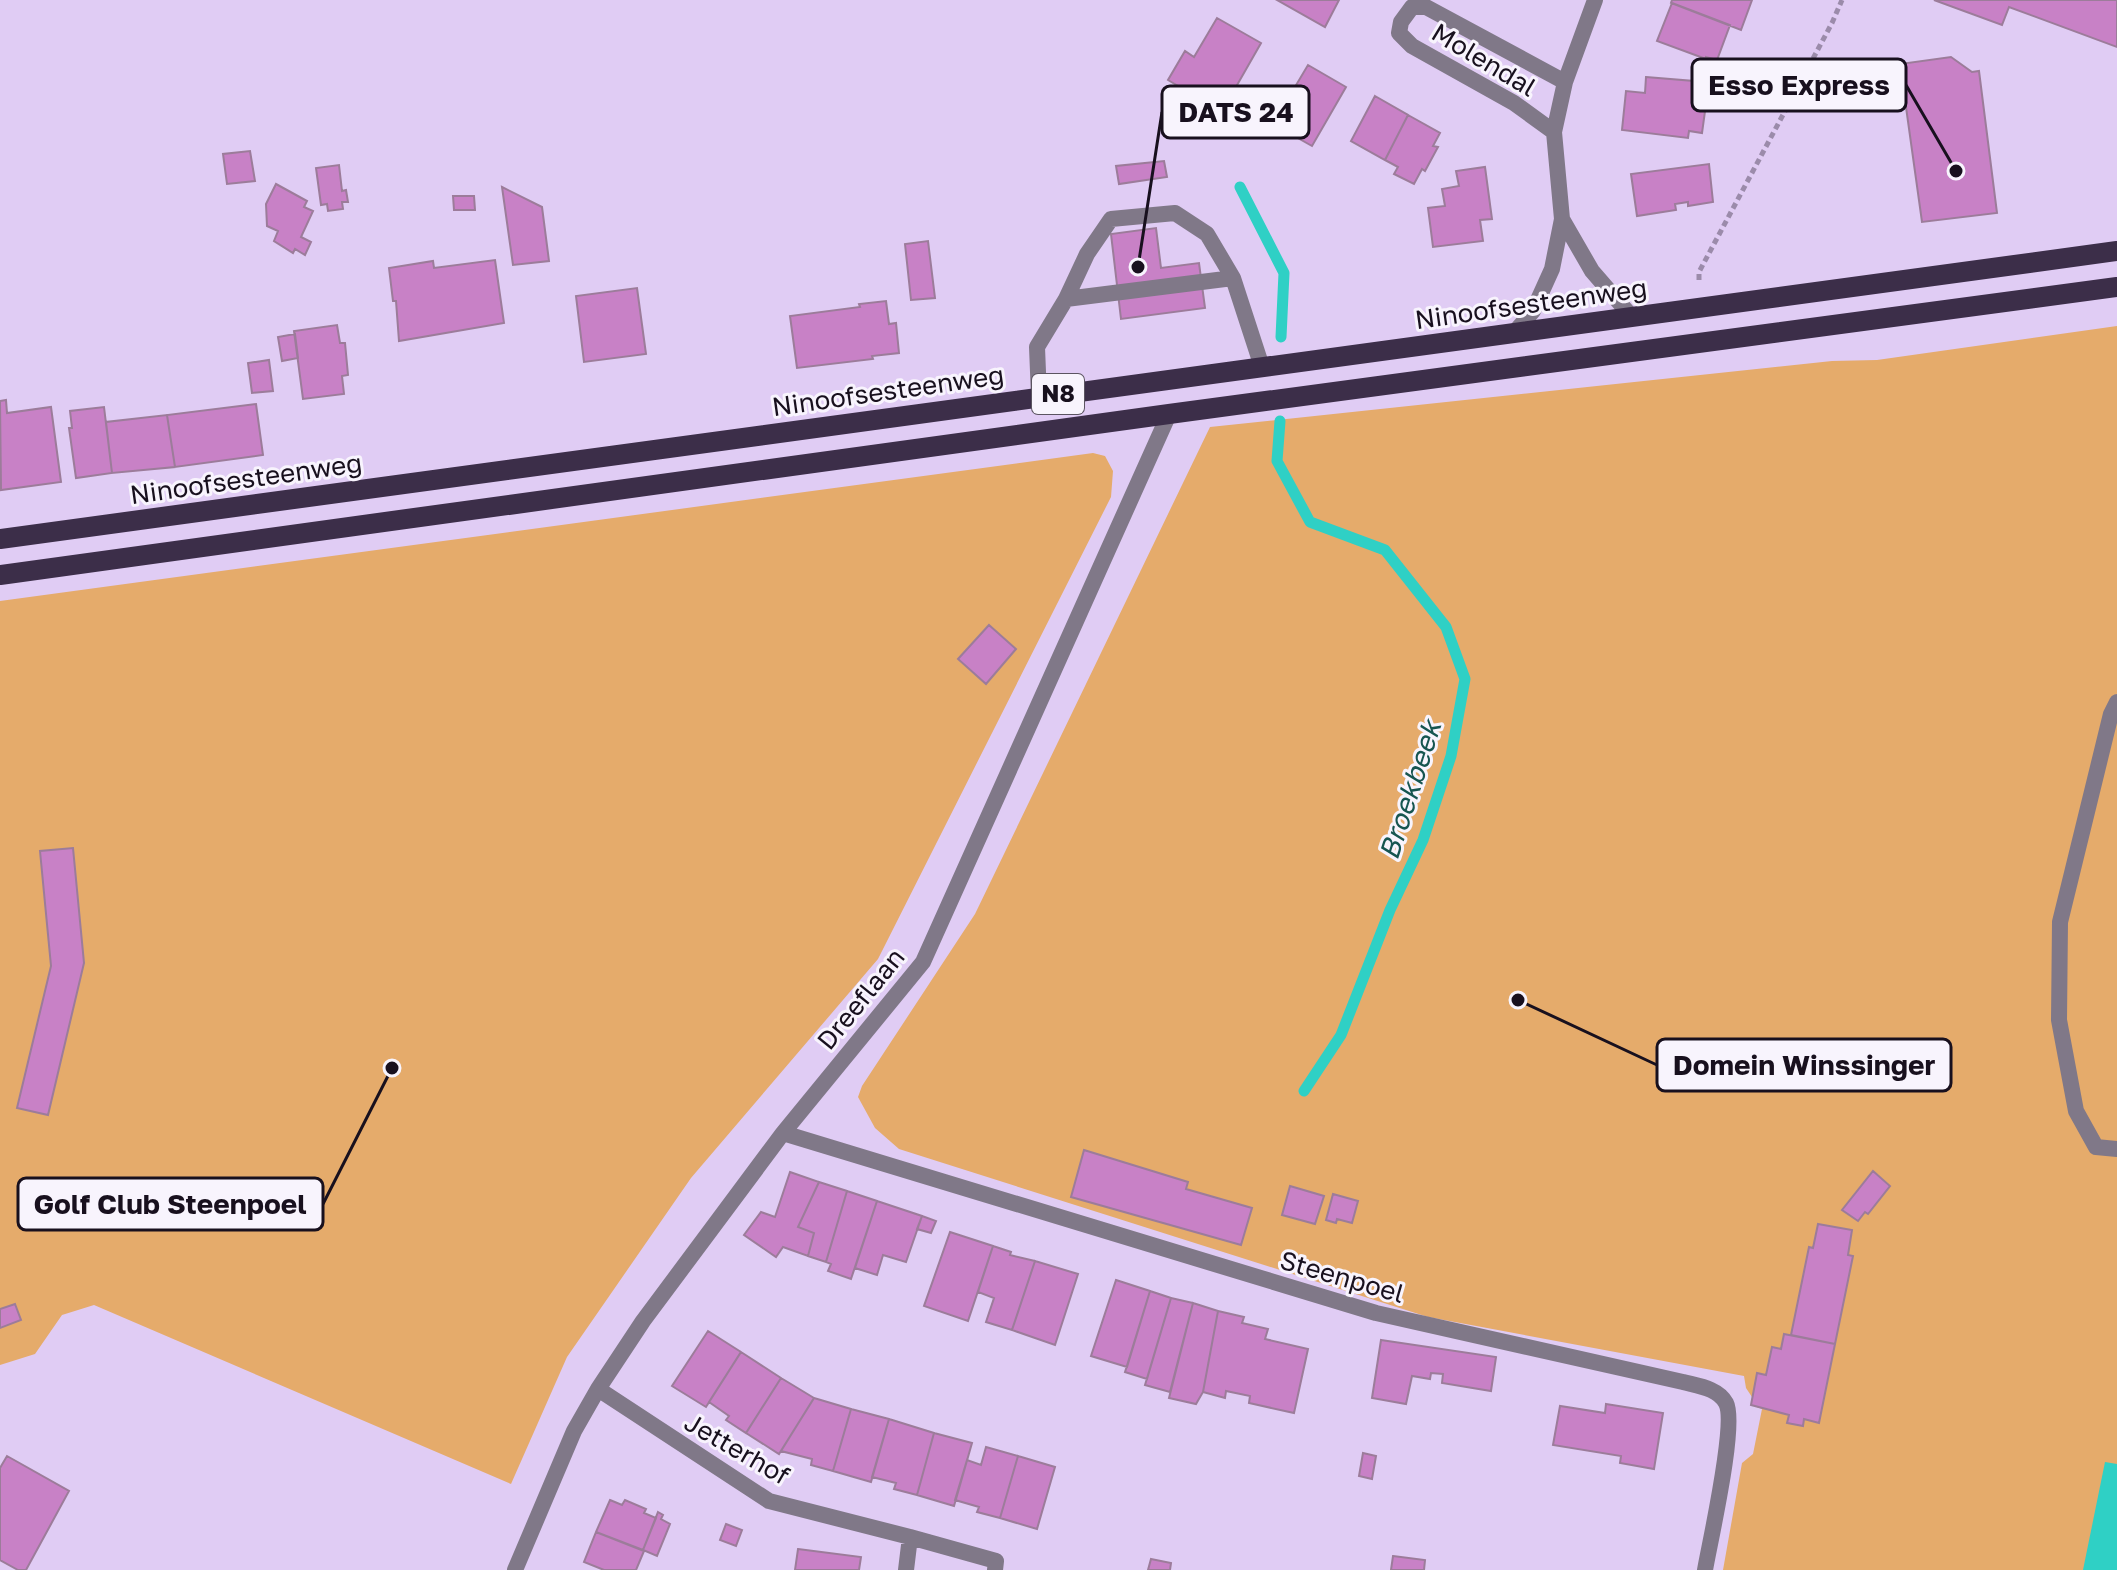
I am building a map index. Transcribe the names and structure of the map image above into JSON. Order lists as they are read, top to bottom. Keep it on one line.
{"streets":{"main road":["Ninoofsesteenweg","N8"],"street":["Molendal","Dreeflaan","Steenpoel","Jetterhof"]},"crossings":[["Molendal","Ninoofsesteenweg"],["N8","Dreeflaan"],["Dreeflaan","Steenpoel"],["Dreeflaan","Jetterhof"]],"water":["Broekbeek"],"places":["Esso Express","DATS 24","Domein Winssinger","Golf Club Steenpoel"]}
